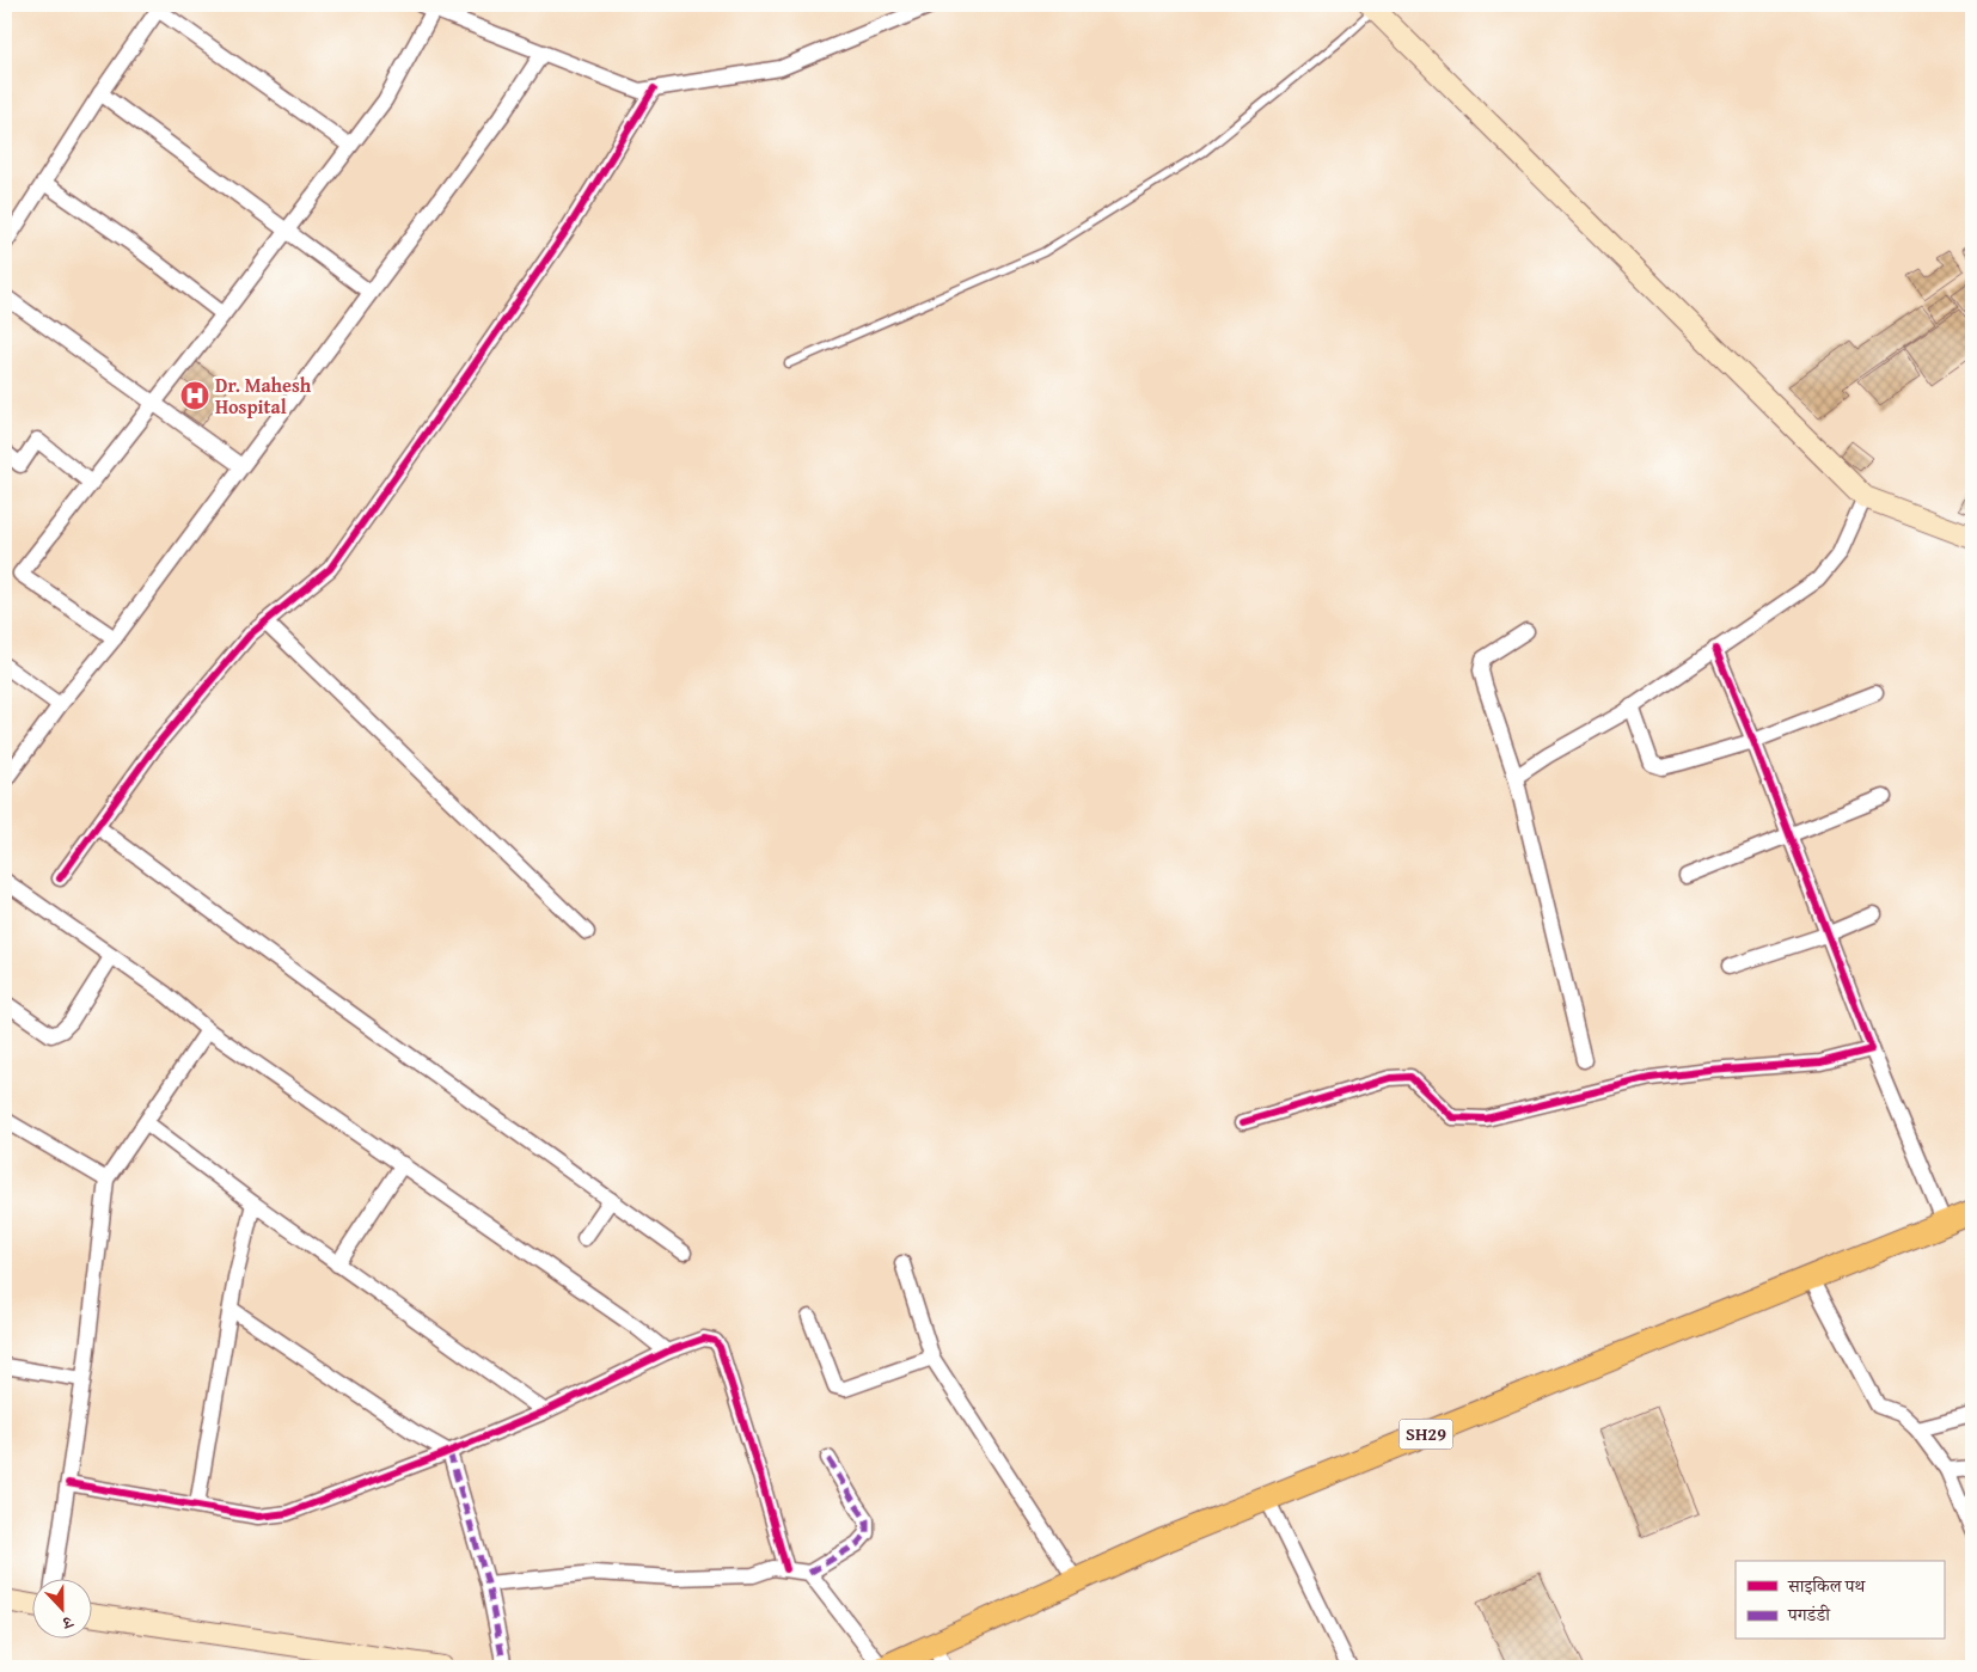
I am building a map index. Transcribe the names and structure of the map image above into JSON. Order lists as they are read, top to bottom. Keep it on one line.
{"streets":{"main road":["SH29"]},"places":{"hospital":["Dr. Mahesh Hospital"]},"legend":["साइकिल पथ","पगडंडी"],"north":"bottom"}
